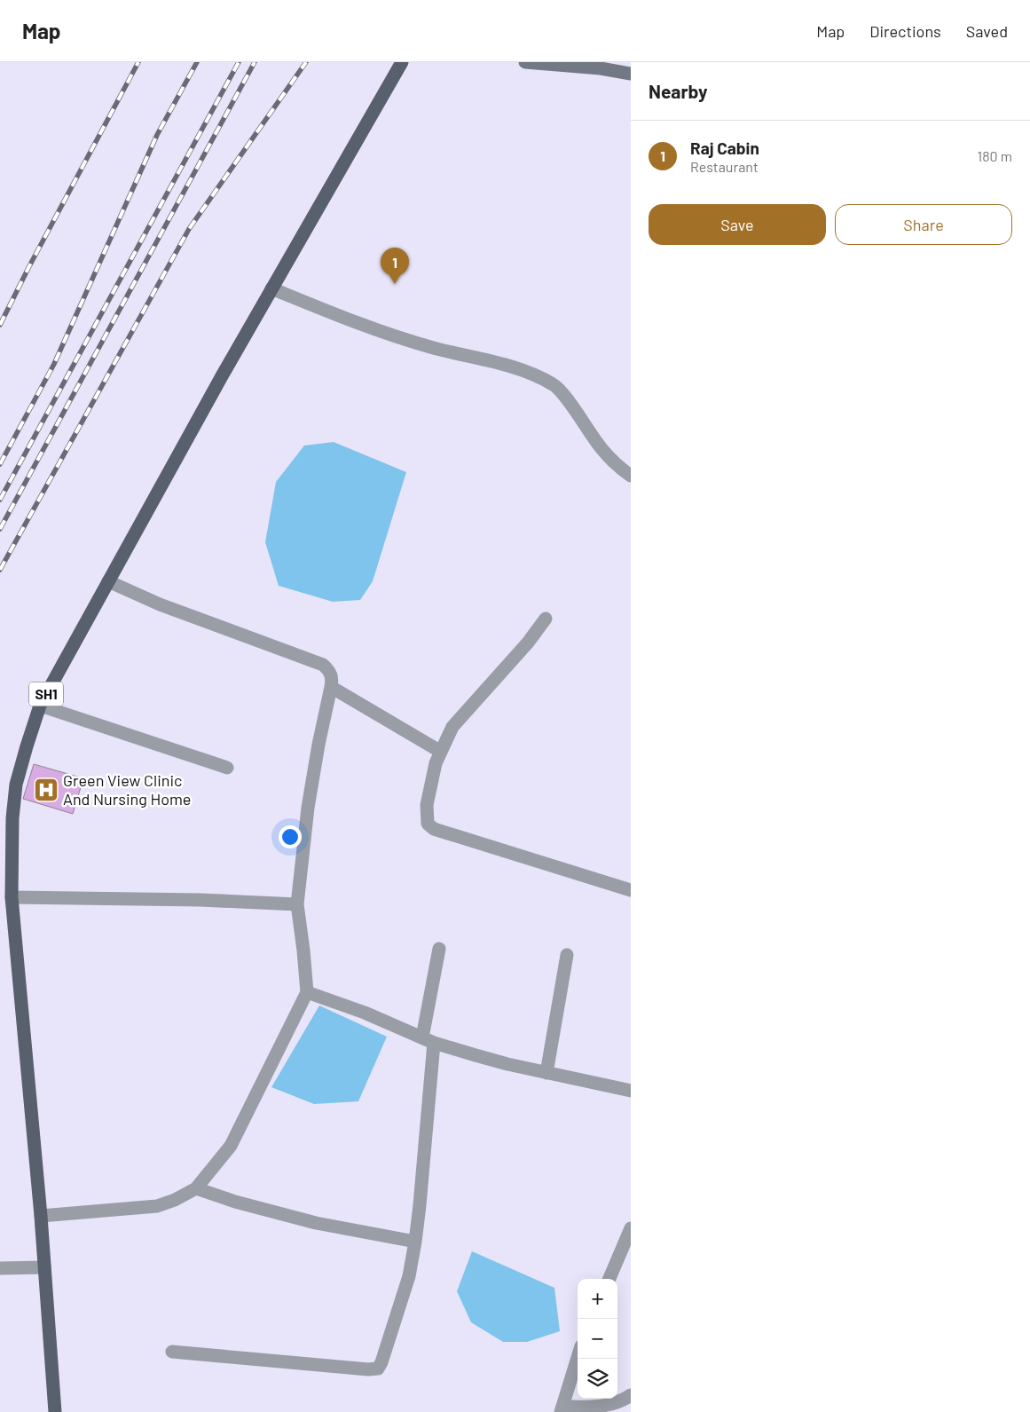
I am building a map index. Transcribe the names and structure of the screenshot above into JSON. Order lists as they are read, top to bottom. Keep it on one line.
{"streets":{"main road":["SH1"]},"places":{"hospital":["Green View Clinic And Nursing Home"]},"page":{"header":"Map","nav":["Map","Directions","Saved"],"heading":"Nearby","list":[{"mark":"1","name":"Raj Cabin","note":"Restaurant","value":"180 m"}],"buttons":["Save","Share"],"pins":"1","map_buttons":["+","−"]}}
